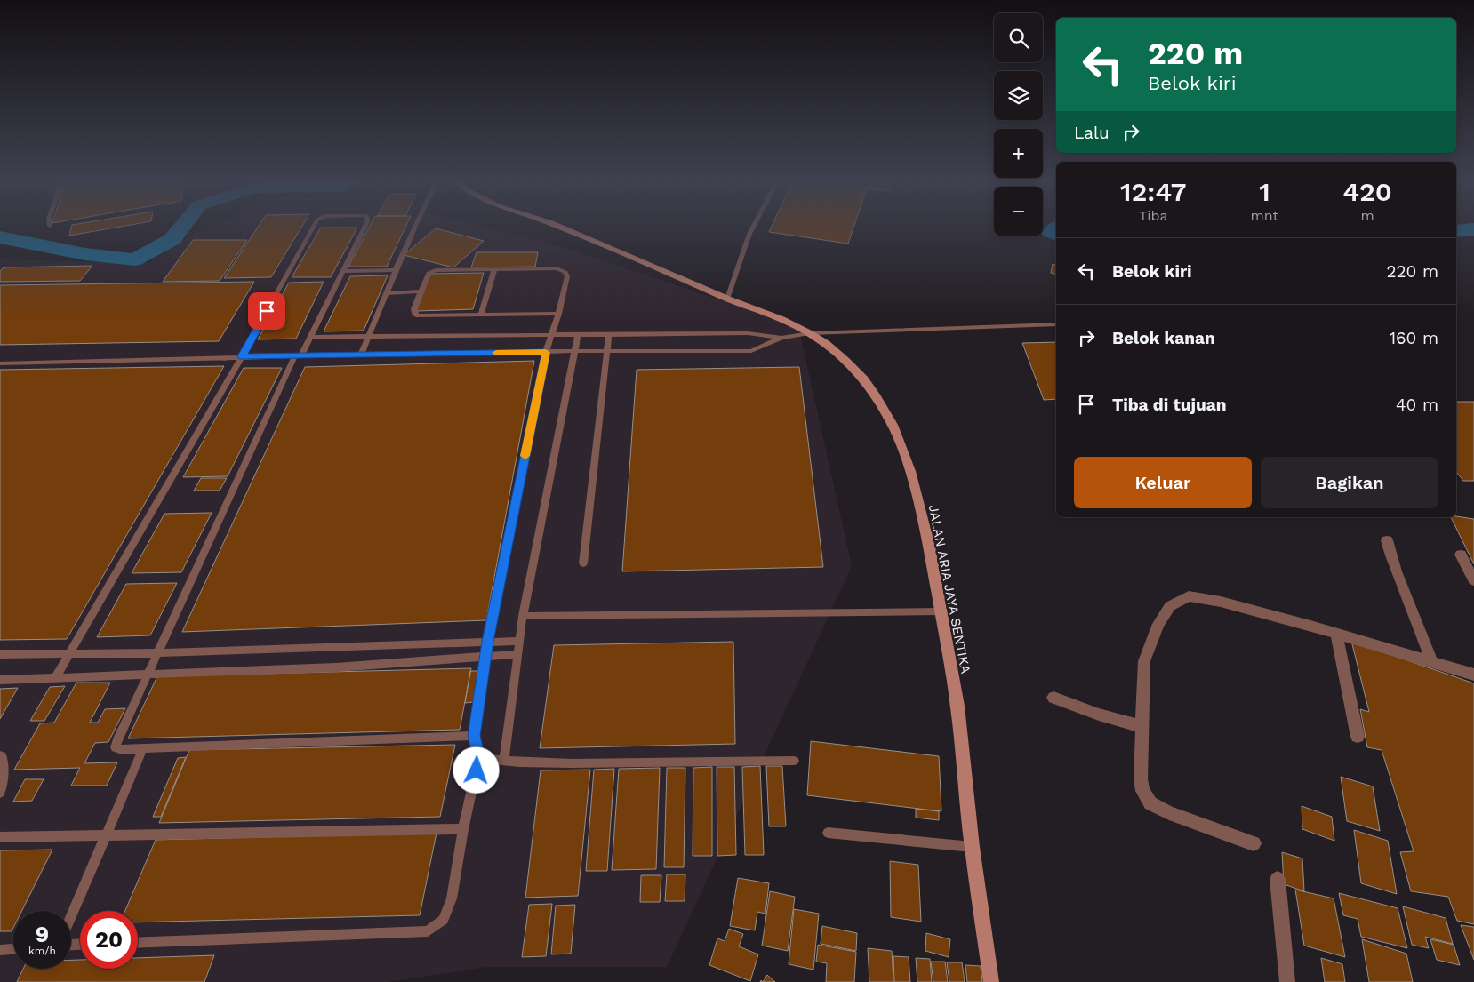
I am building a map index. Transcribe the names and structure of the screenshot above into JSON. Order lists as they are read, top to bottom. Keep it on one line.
{"streets":{"street":["JALAN ARIA JAYA SENTIKA"]},"page":{"map_buttons":["+","−"],"turn":["220 m","Belok kiri"],"then":"Lalu","eta":["12:47","Tiba","1","mnt","420","m"],"list":[{"name":"Belok kiri","value":"220 m"},{"name":"Belok kanan","value":"160 m"},{"name":"Tiba di tujuan","value":"40 m"}],"buttons":["Keluar","Bagikan"],"speed":"9 km/h","limit":"20"}}
